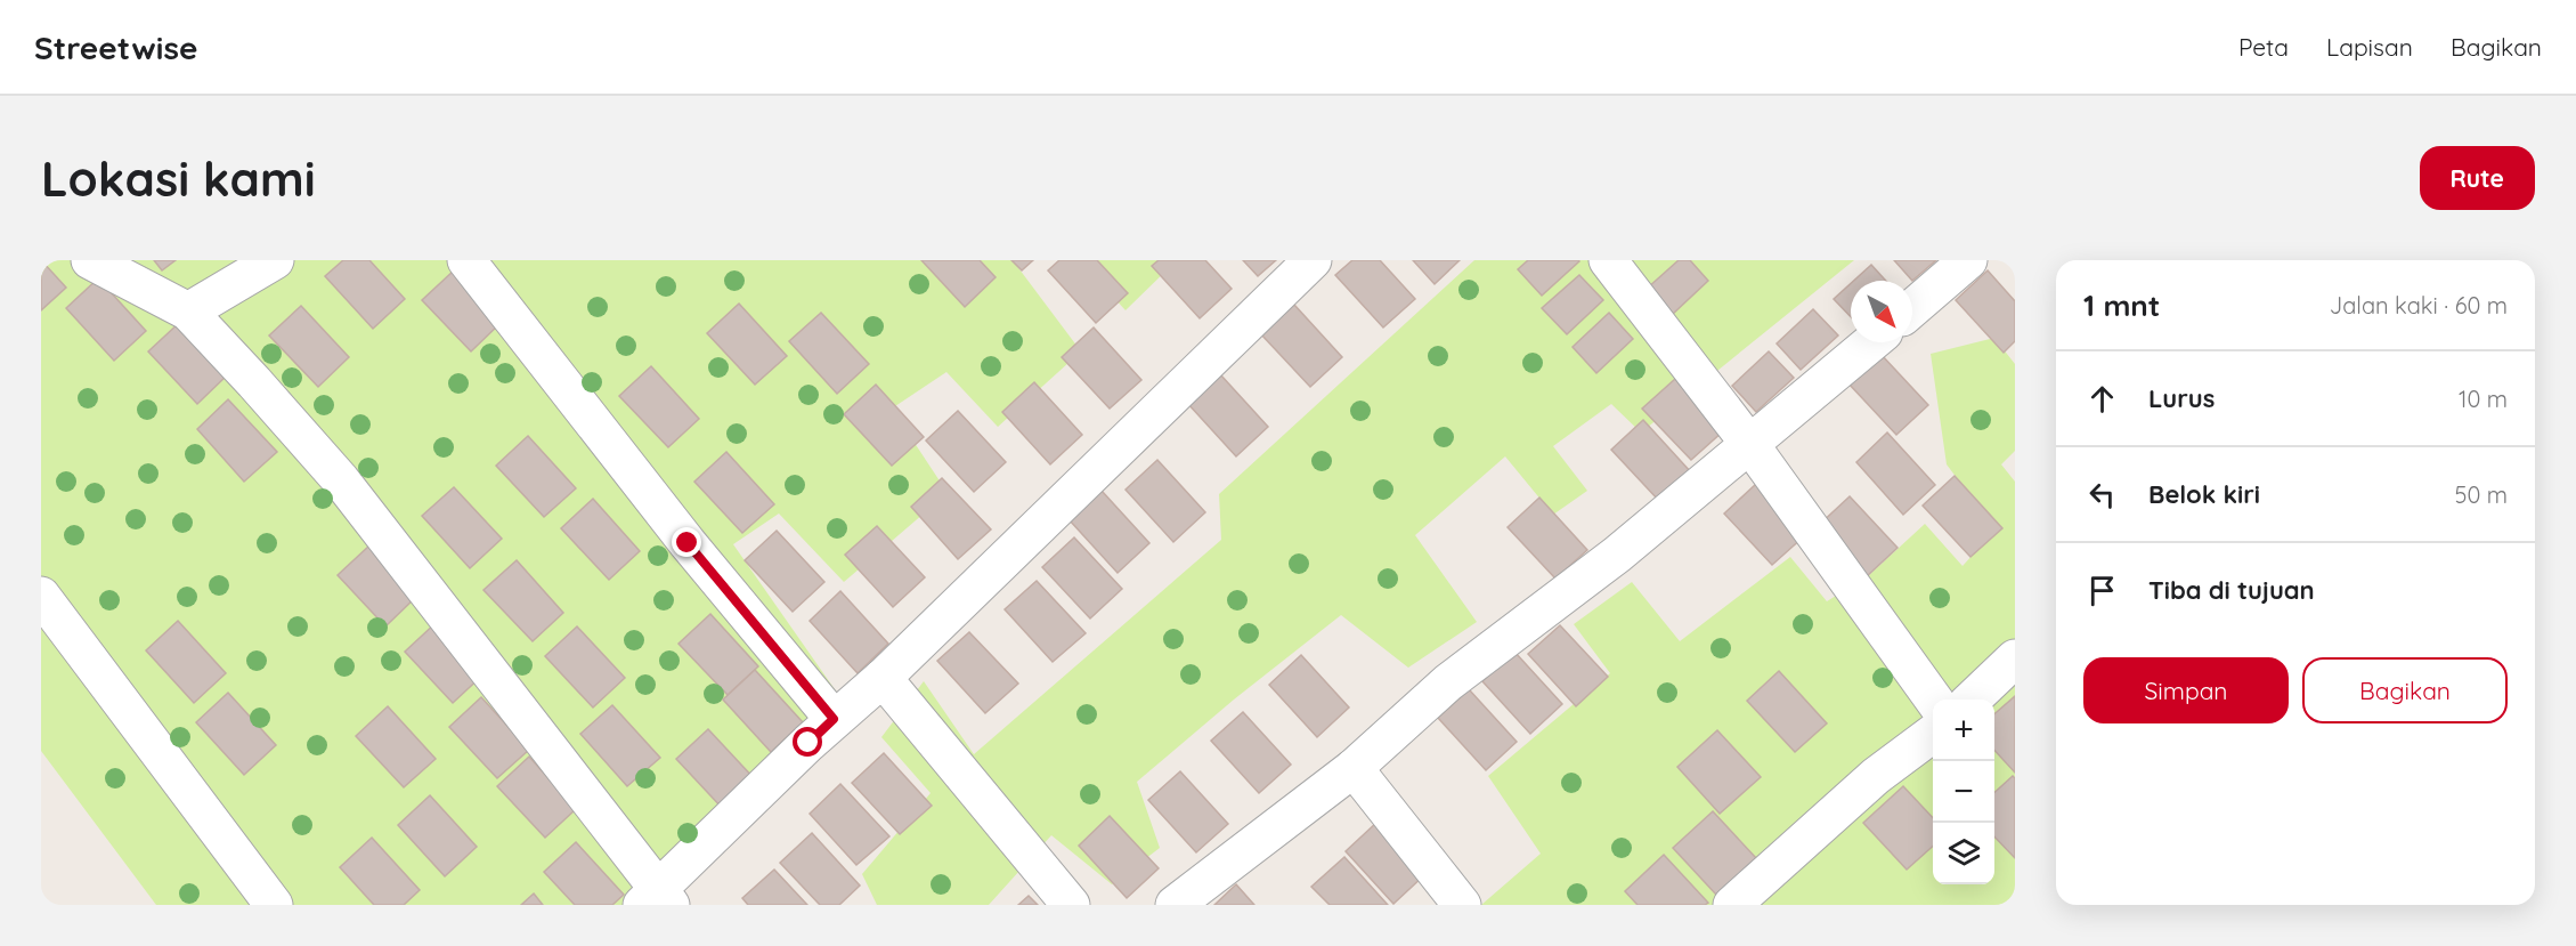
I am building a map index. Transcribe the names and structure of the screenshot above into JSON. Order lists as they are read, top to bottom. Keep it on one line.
{"north":"bottom right","page":{"header":"Streetwise","nav":["Peta","Lapisan","Bagikan"],"buttons":["Rute",["Simpan","Bagikan"]],"title":"Lokasi kami","heading":["1 mnt","Jalan kaki · 60 m"],"list":[["Lurus","10 m"],["Belok kiri","50 m"],"Tiba di tujuan"],"map_buttons":["+","−"]}}
